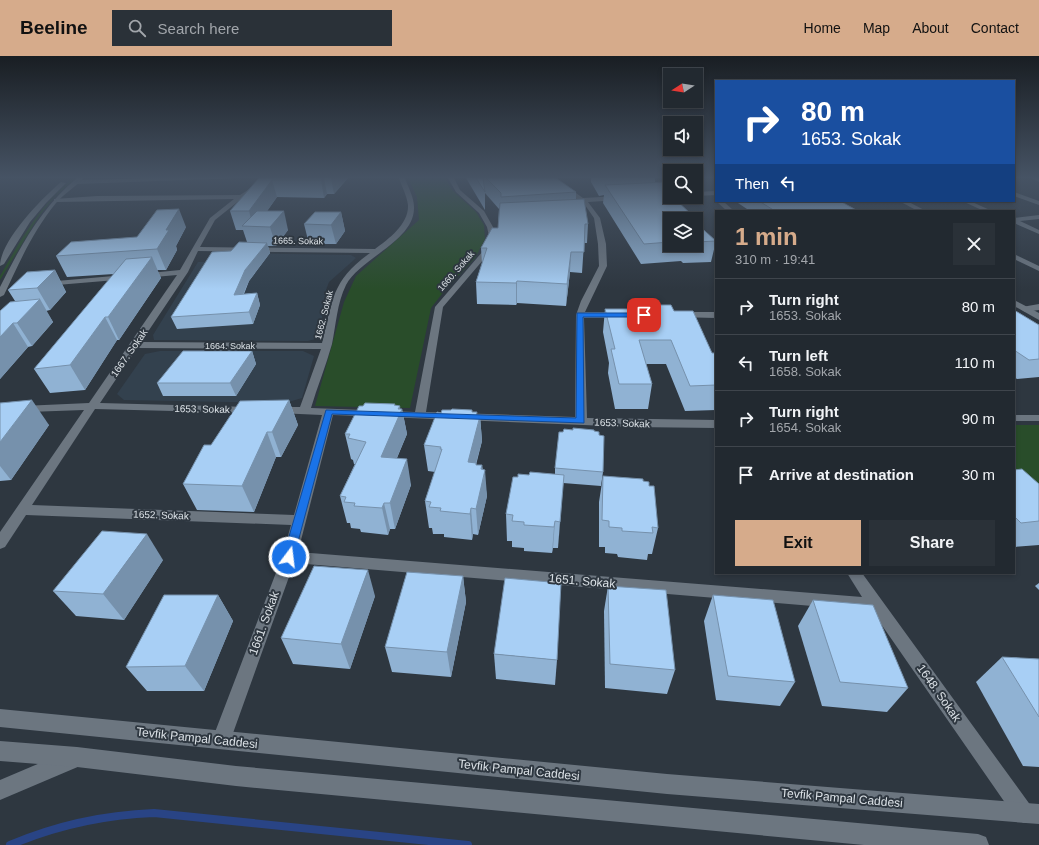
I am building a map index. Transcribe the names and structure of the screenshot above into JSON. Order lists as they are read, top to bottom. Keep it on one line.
{"streets":{"street":["1665. Sokak","1660. Sokak","1662. Sokak","1664. Sokak","1667. Sokak","1653. Sokak","1652. Sokak","1651. Sokak","1661. Sokak","1648. Sokak","Tevfik Pampal Caddesi"]},"crossings":[["1665. Sokak","1662. Sokak"],["1665. Sokak","1667. Sokak"],["1660. Sokak","1653. Sokak"],["1662. Sokak","1664. Sokak"],["1662. Sokak","1653. Sokak"],["1664. Sokak","1667. Sokak"],["1667. Sokak","1653. Sokak"],["1667. Sokak","1652. Sokak"],["1653. Sokak","1661. Sokak"],["1652. Sokak","1661. Sokak"],["1651. Sokak","1661. Sokak"],["1651. Sokak","1648. Sokak"],["1661. Sokak","Tevfik Pampal Caddesi"],["1648. Sokak","Tevfik Pampal Caddesi"]],"north":"left","page":{"header":"Beeline","search":"Search here","nav":["Home","Map","About","Contact"],"turn":["80 m","1653. Sokak"],"then":"Then","heading":["1 min","310 m · 19:41"],"list":[{"name":"Turn right","note":"1653. Sokak","value":"80 m"},{"name":"Turn left","note":"1658. Sokak","value":"110 m"},{"name":"Turn right","note":"1654. Sokak","value":"90 m"},{"name":"Arrive at destination","value":"30 m"}],"buttons":["Exit","Share"]}}
